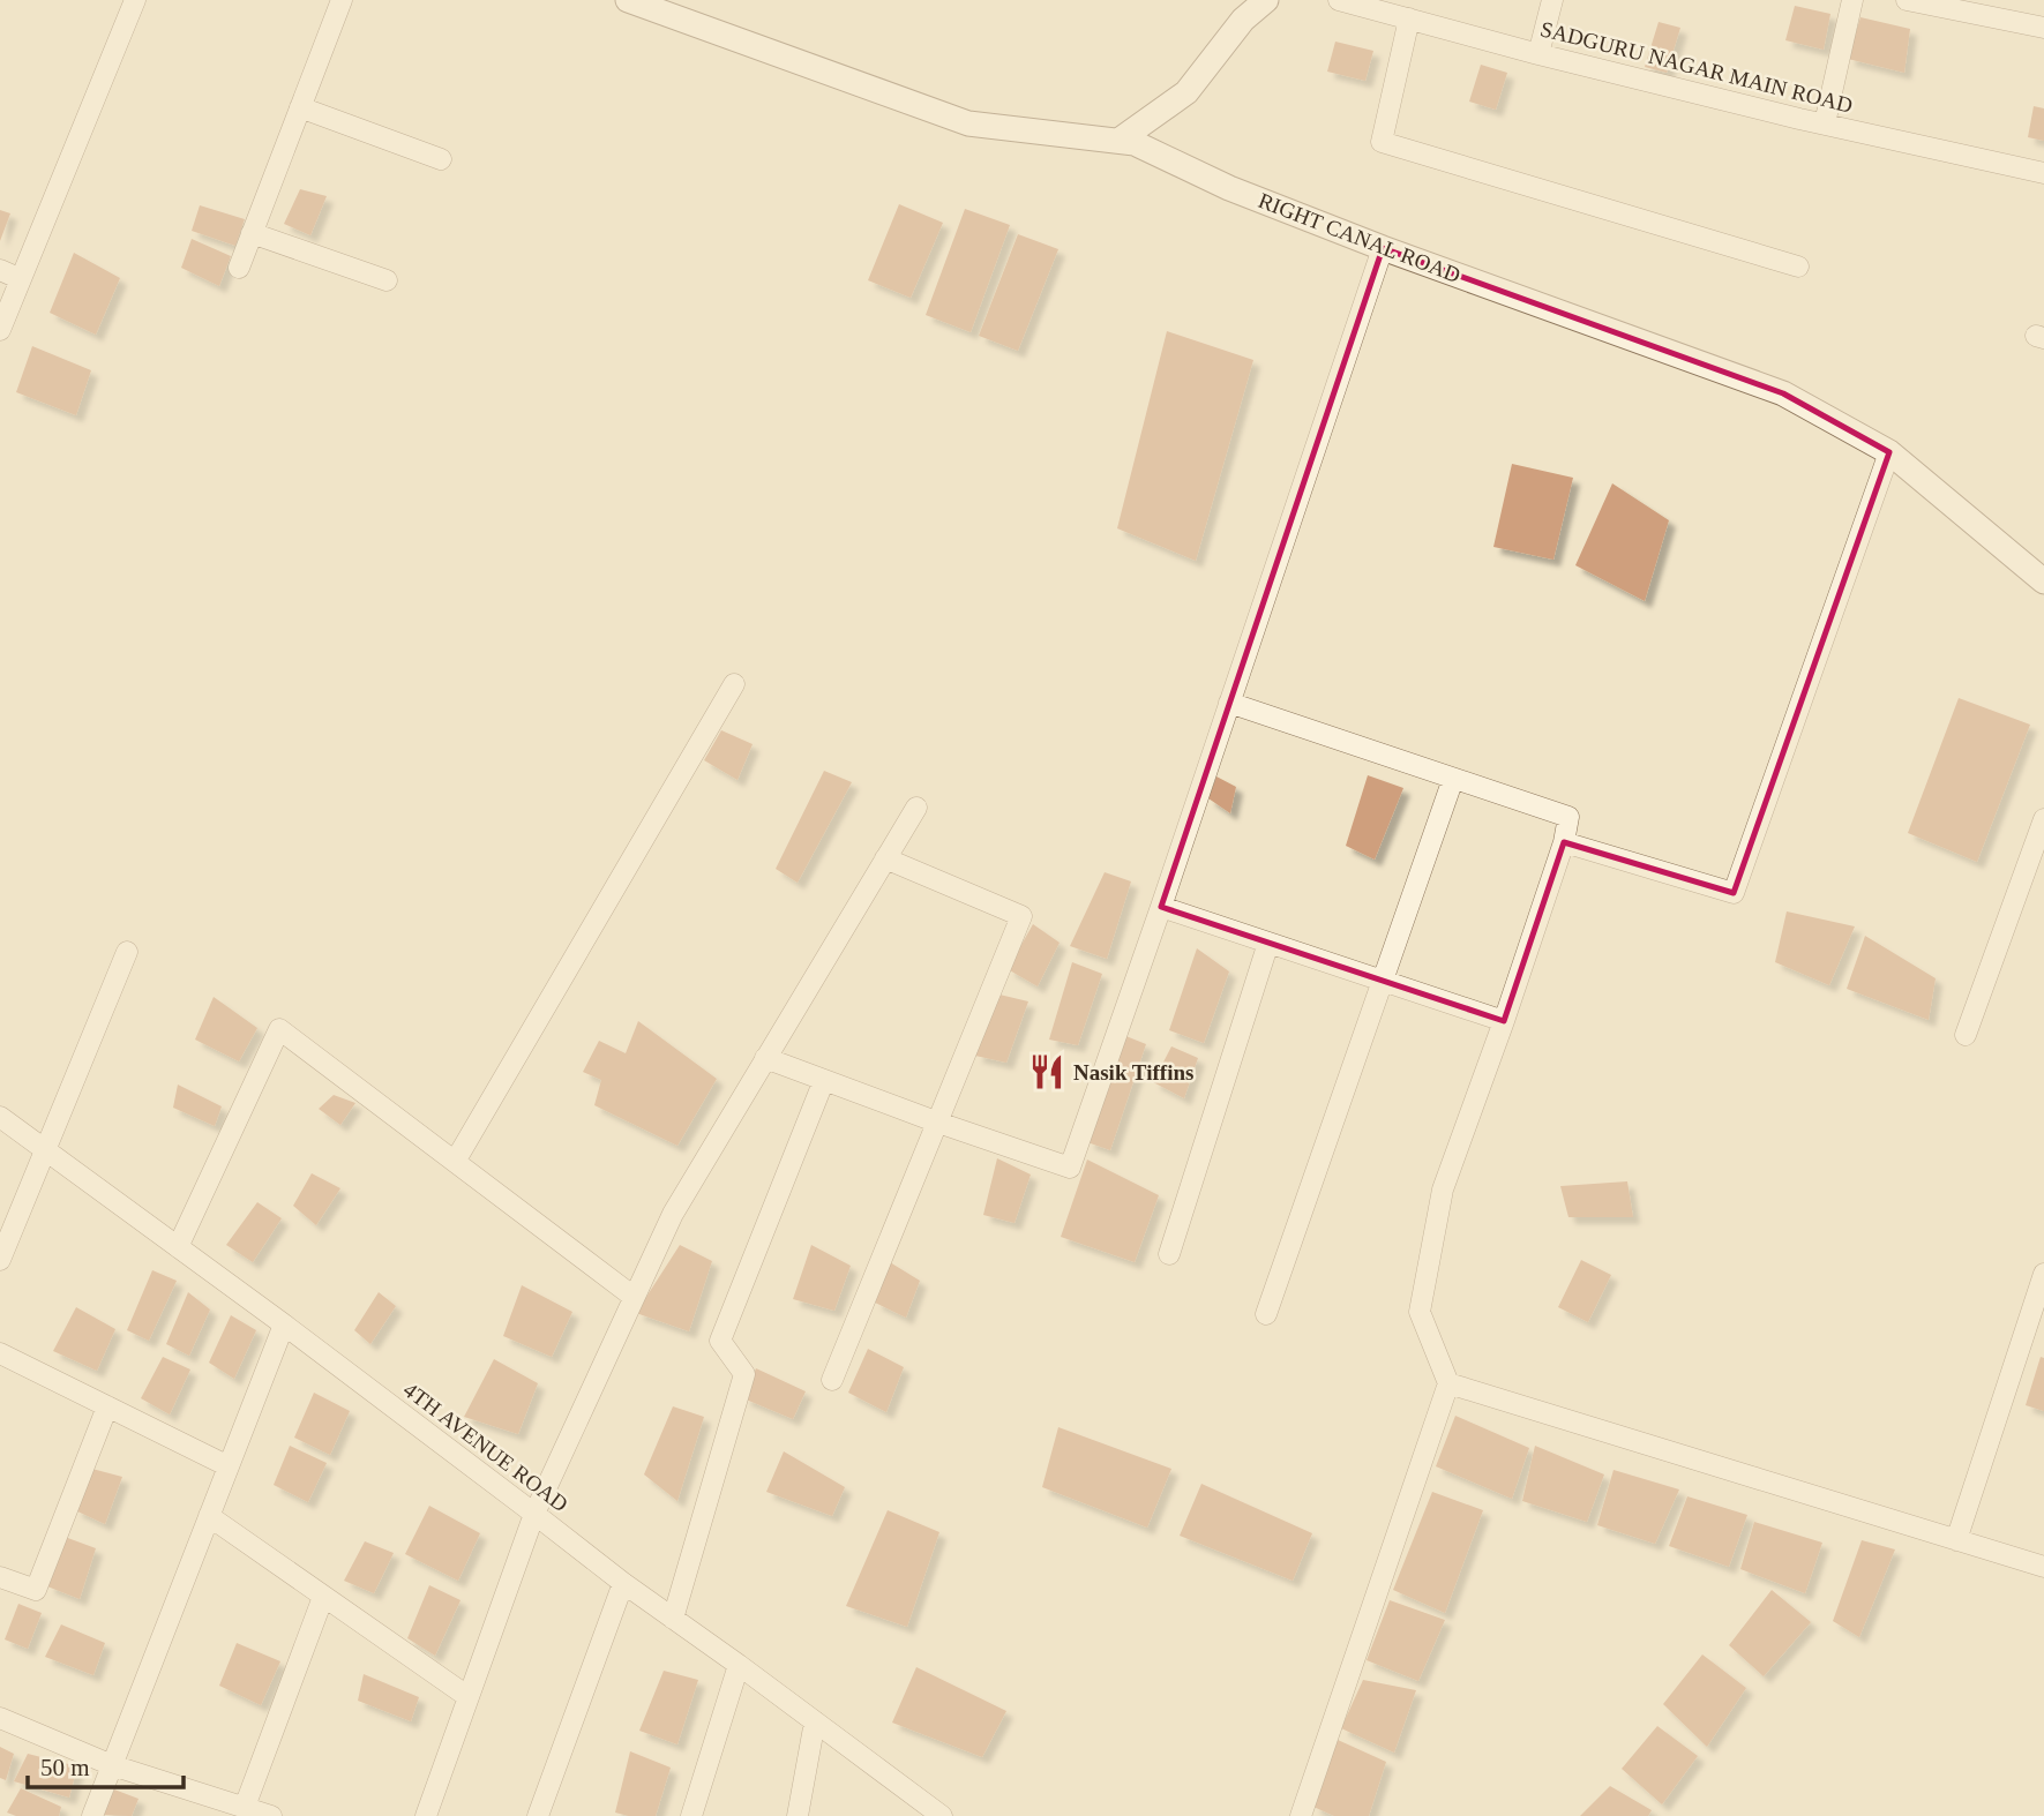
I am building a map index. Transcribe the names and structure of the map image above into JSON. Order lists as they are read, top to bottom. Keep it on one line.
{"streets":{"street":["SADGURU NAGAR MAIN ROAD","RIGHT CANAL ROAD","4TH AVENUE ROAD"]},"places":{"restaurant":["Nasik Tiffins"]},"scale_bar":"50 m"}
